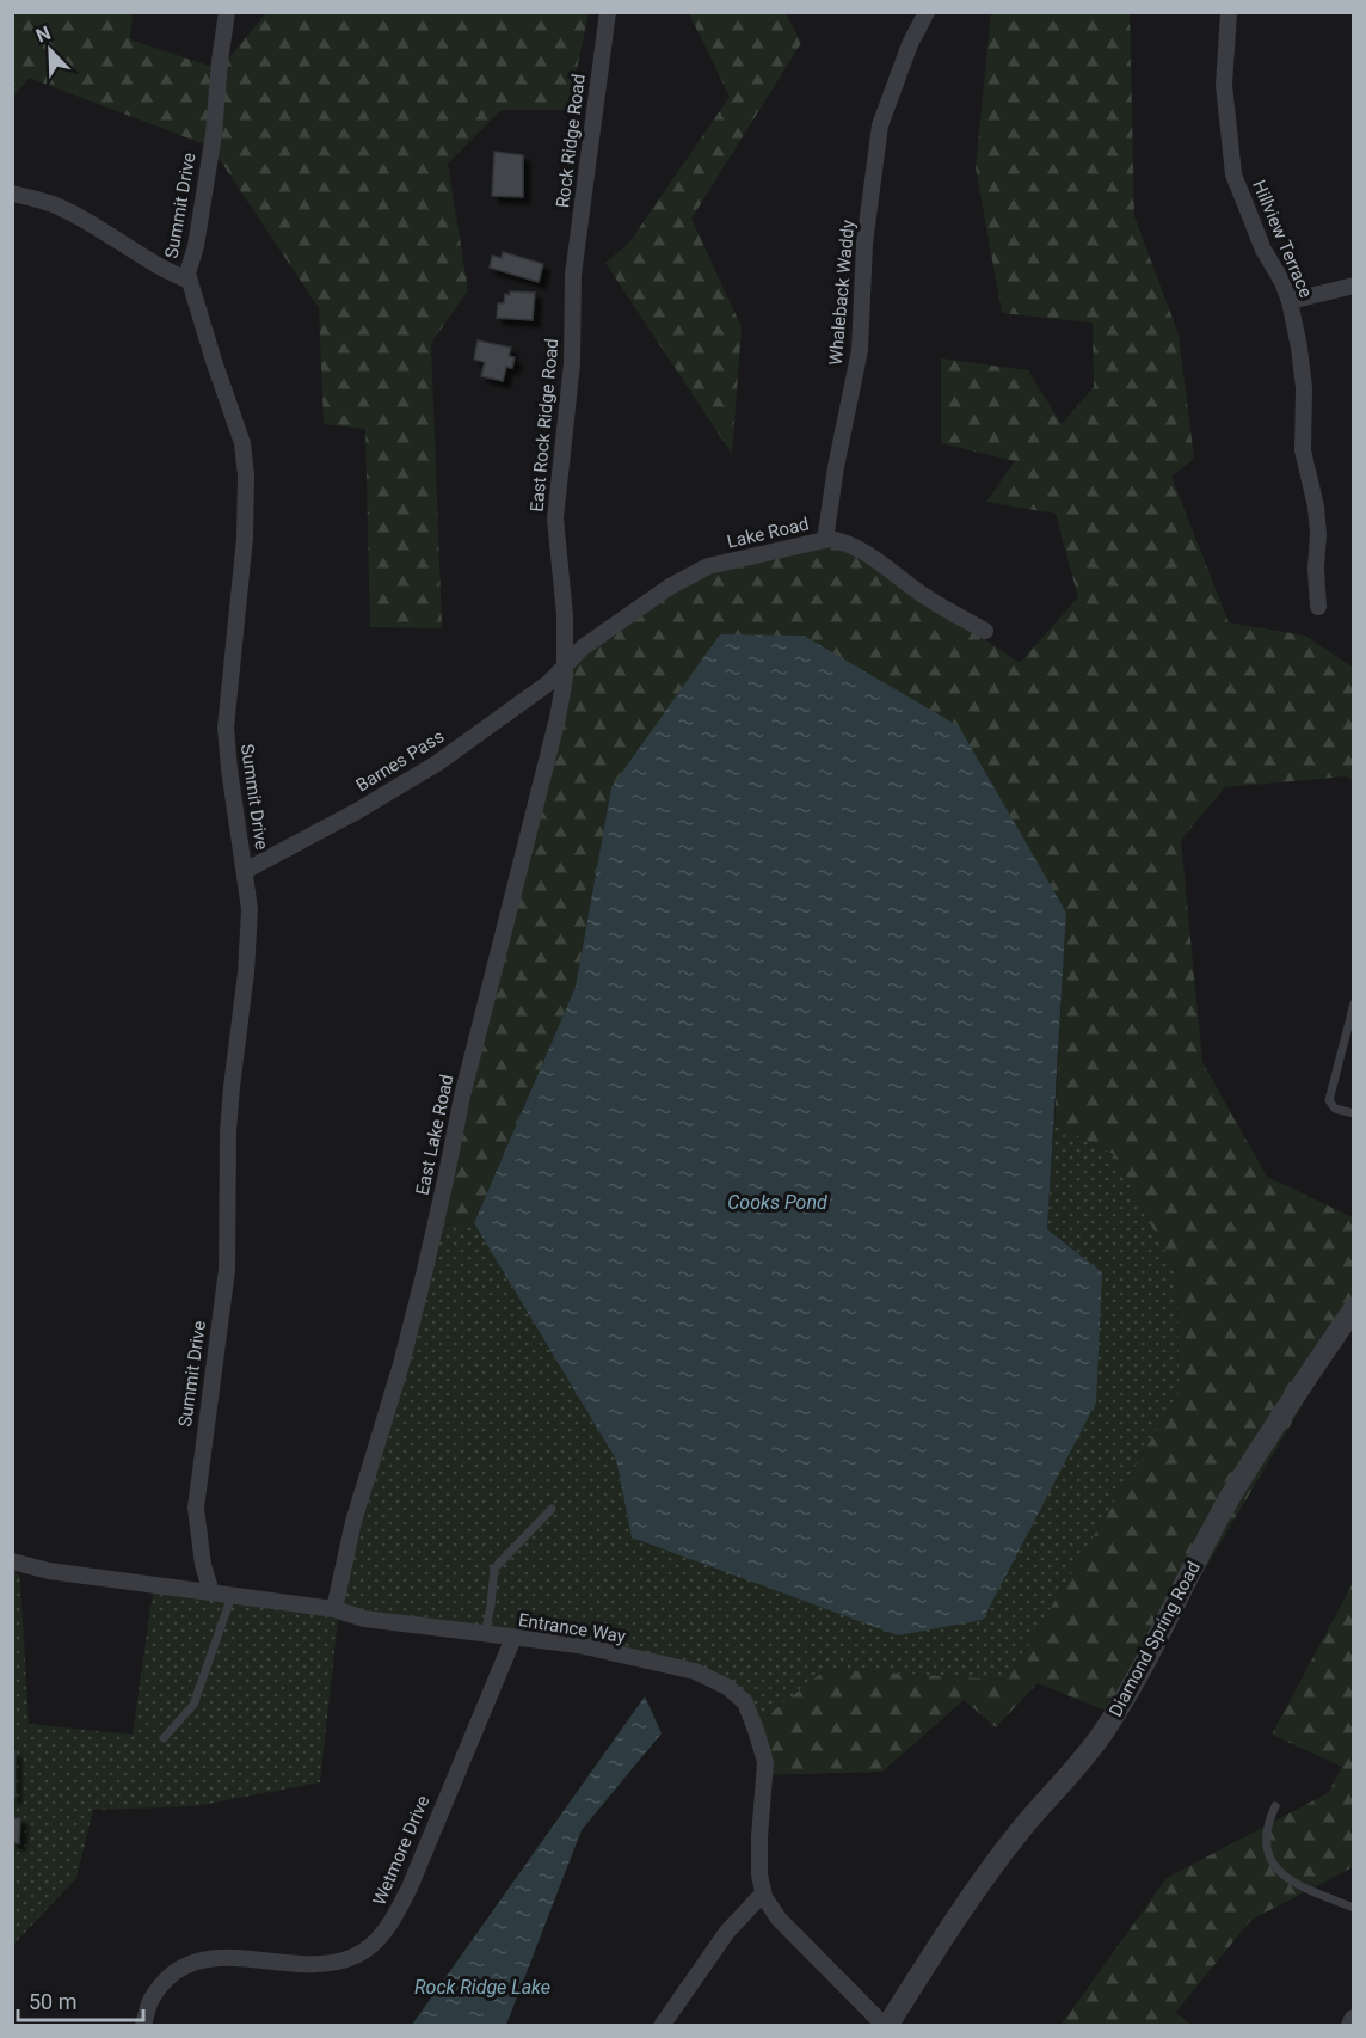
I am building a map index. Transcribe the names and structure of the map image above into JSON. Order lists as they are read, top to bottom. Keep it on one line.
{"streets":{"street":["Rock Ridge Road","Summit Drive","Hillview Terrace","Whaleback Waddy","East Rock Ridge Road","Lake Road","Barnes Pass","East Lake Road","Entrance Way","Diamond Spring Road","Wetmore Drive"]},"crossings":[["Rock Ridge Road","East Rock Ridge Road"],["Summit Drive","Barnes Pass"],["Summit Drive","Entrance Way"],["Whaleback Waddy","Lake Road"],["East Rock Ridge Road","Lake Road"],["East Rock Ridge Road","Barnes Pass"],["East Rock Ridge Road","East Lake Road"],["Lake Road","Barnes Pass"],["Lake Road","East Lake Road"],["Barnes Pass","East Lake Road"],["East Lake Road","Entrance Way"],["Entrance Way","Diamond Spring Road"],["Entrance Way","Wetmore Drive"]],"water":["Cooks Pond","Rock Ridge Lake"],"scale_bar":"50 m","north":"top left"}
